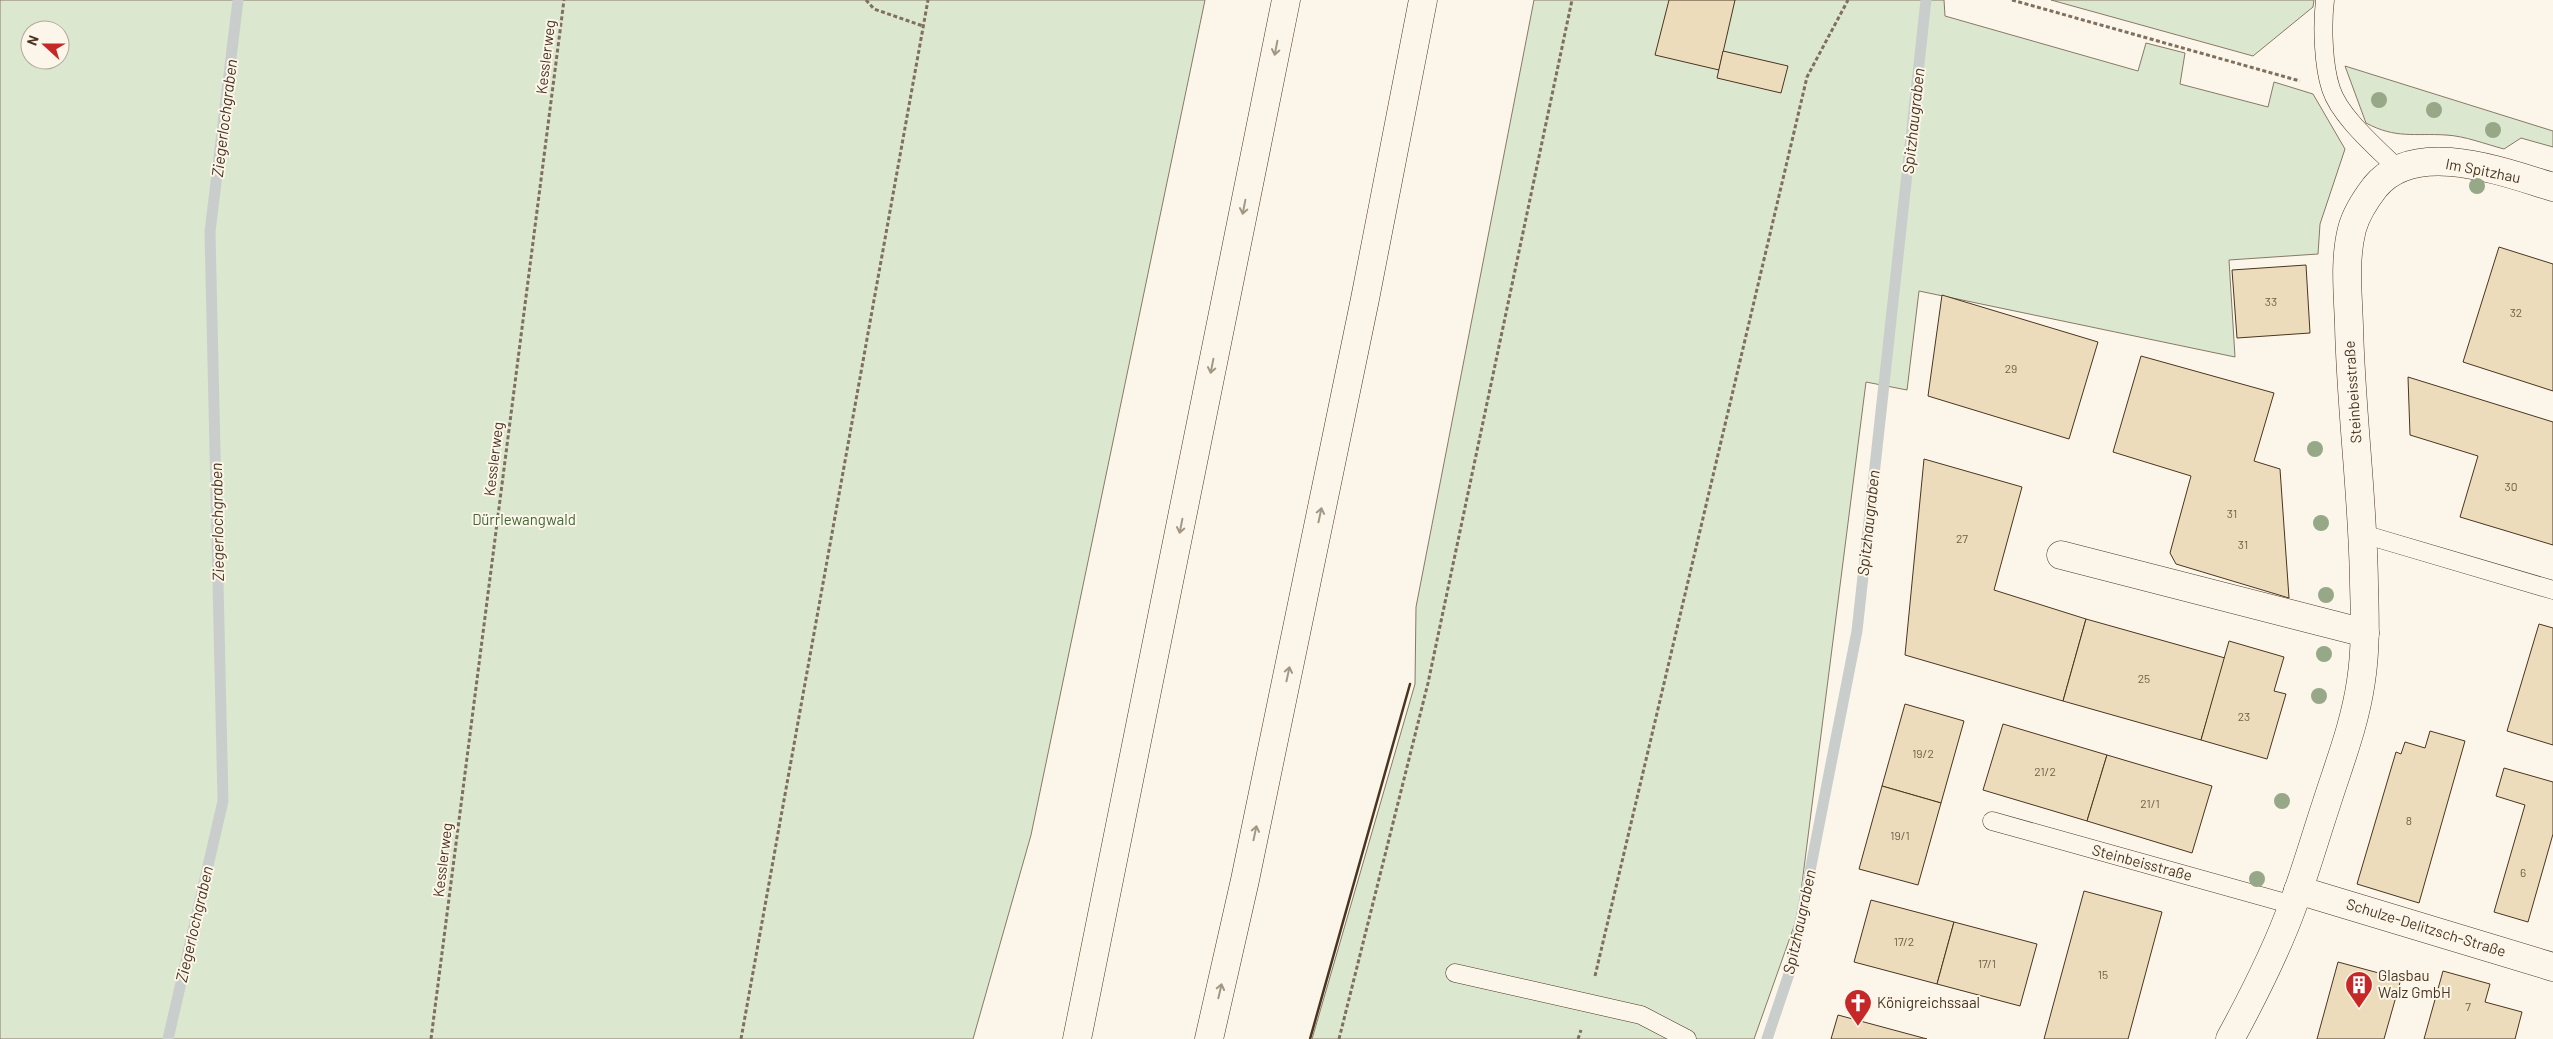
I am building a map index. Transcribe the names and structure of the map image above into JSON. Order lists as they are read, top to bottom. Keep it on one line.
{"streets":{"main road":["Im Spitzhau","Steinbeisstraße","Schulze-Delitzsch-Straße"],"path":["Kesslerweg"]},"crossings":[["Im Spitzhau","Steinbeisstraße"],["Steinbeisstraße","Schulze-Delitzsch-Straße"]],"water":["Ziegerlochgraben","Spitzhaugraben"],"parks":["Dürrlewangwald"],"places":{"building":["Glasbau Walz GmbH"],"church":["Königreichssaal"]},"house_numbers":["33","32","29","30","31","27","31","25","23","19/2","21/2","21/1","8","19/1","6","17/2","17/1","15","7"],"north":"left"}
